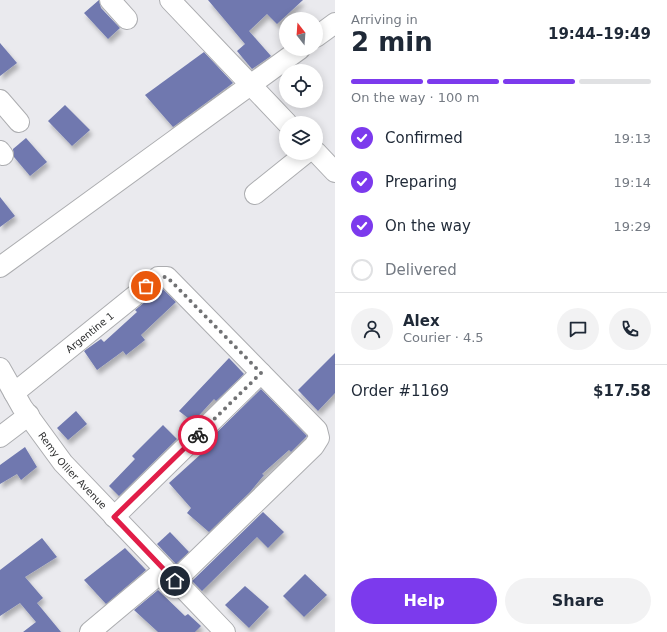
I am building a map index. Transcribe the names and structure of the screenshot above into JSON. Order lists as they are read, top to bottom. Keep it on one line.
{"streets":{"street":["Argentine 1","Remy Ollier Avenue"]},"crossings":[["Argentine 1","Remy Ollier Avenue"]],"north":"top","page":{"heading":["2 min","Arriving in","19:44–19:49"],"panel":["Alex","Courier · 4.5","Order #1169","$17.58"],"bar":"On the way · 100 m","list":[["Confirmed","19:13"],["Preparing","19:14"],["On the way","19:29"],"Delivered"],"buttons":["Help","Share"]}}
